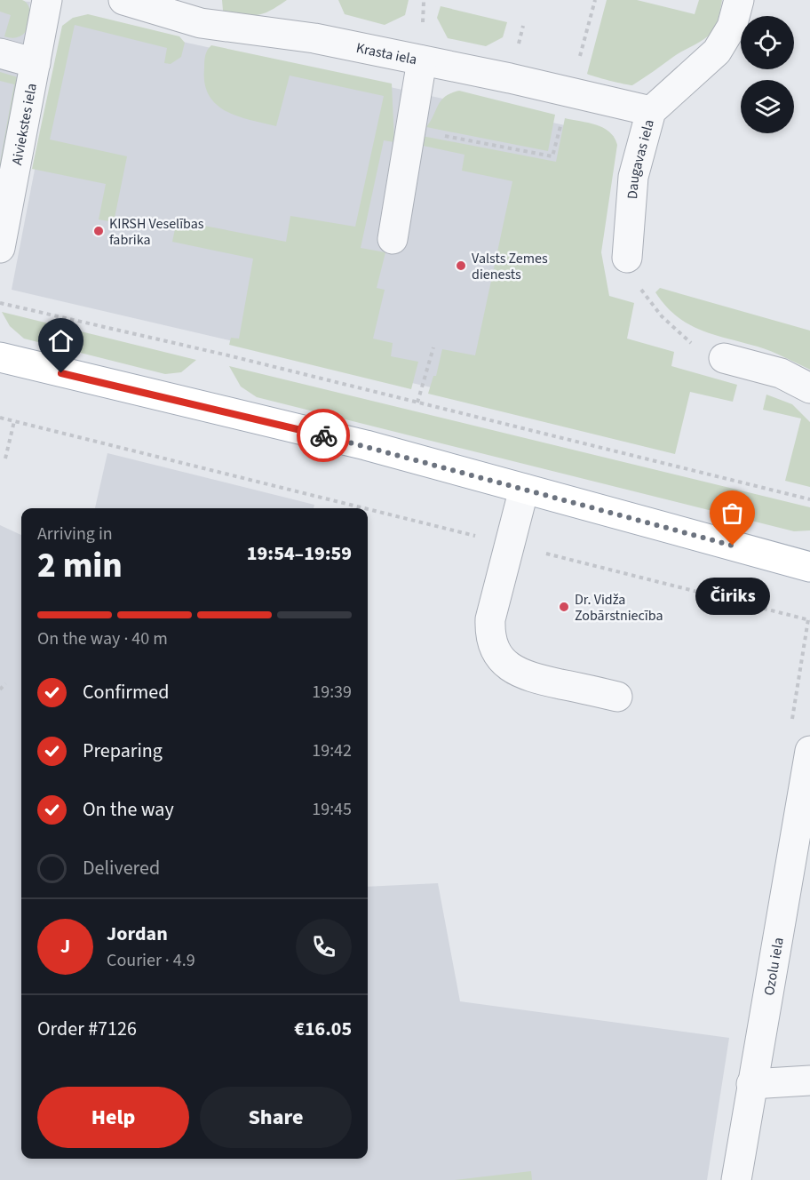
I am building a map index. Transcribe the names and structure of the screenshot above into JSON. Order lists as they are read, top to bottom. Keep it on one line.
{"streets":{"street":["Krasta iela","Aiviekstes iela","Daugavas iela","Ozolu iela"]},"crossings":[["Krasta iela","Daugavas iela"]],"places":["KIRSH Veselības fabrika","Valsts Zemes dienests","Čiriks","Dr. Vidža Zobārstniecība"],"page":{"heading":["2 min","Arriving in","19:54–19:59"],"panel":["Jordan","Courier · 4.9","Order #7126","€16.05"],"bubble":"Čiriks","bar":"On the way · 40 m","list":[["Confirmed","19:39"],["Preparing","19:42"],["On the way","19:45"],"Delivered"],"round":"J","buttons":["Help","Share"]}}
